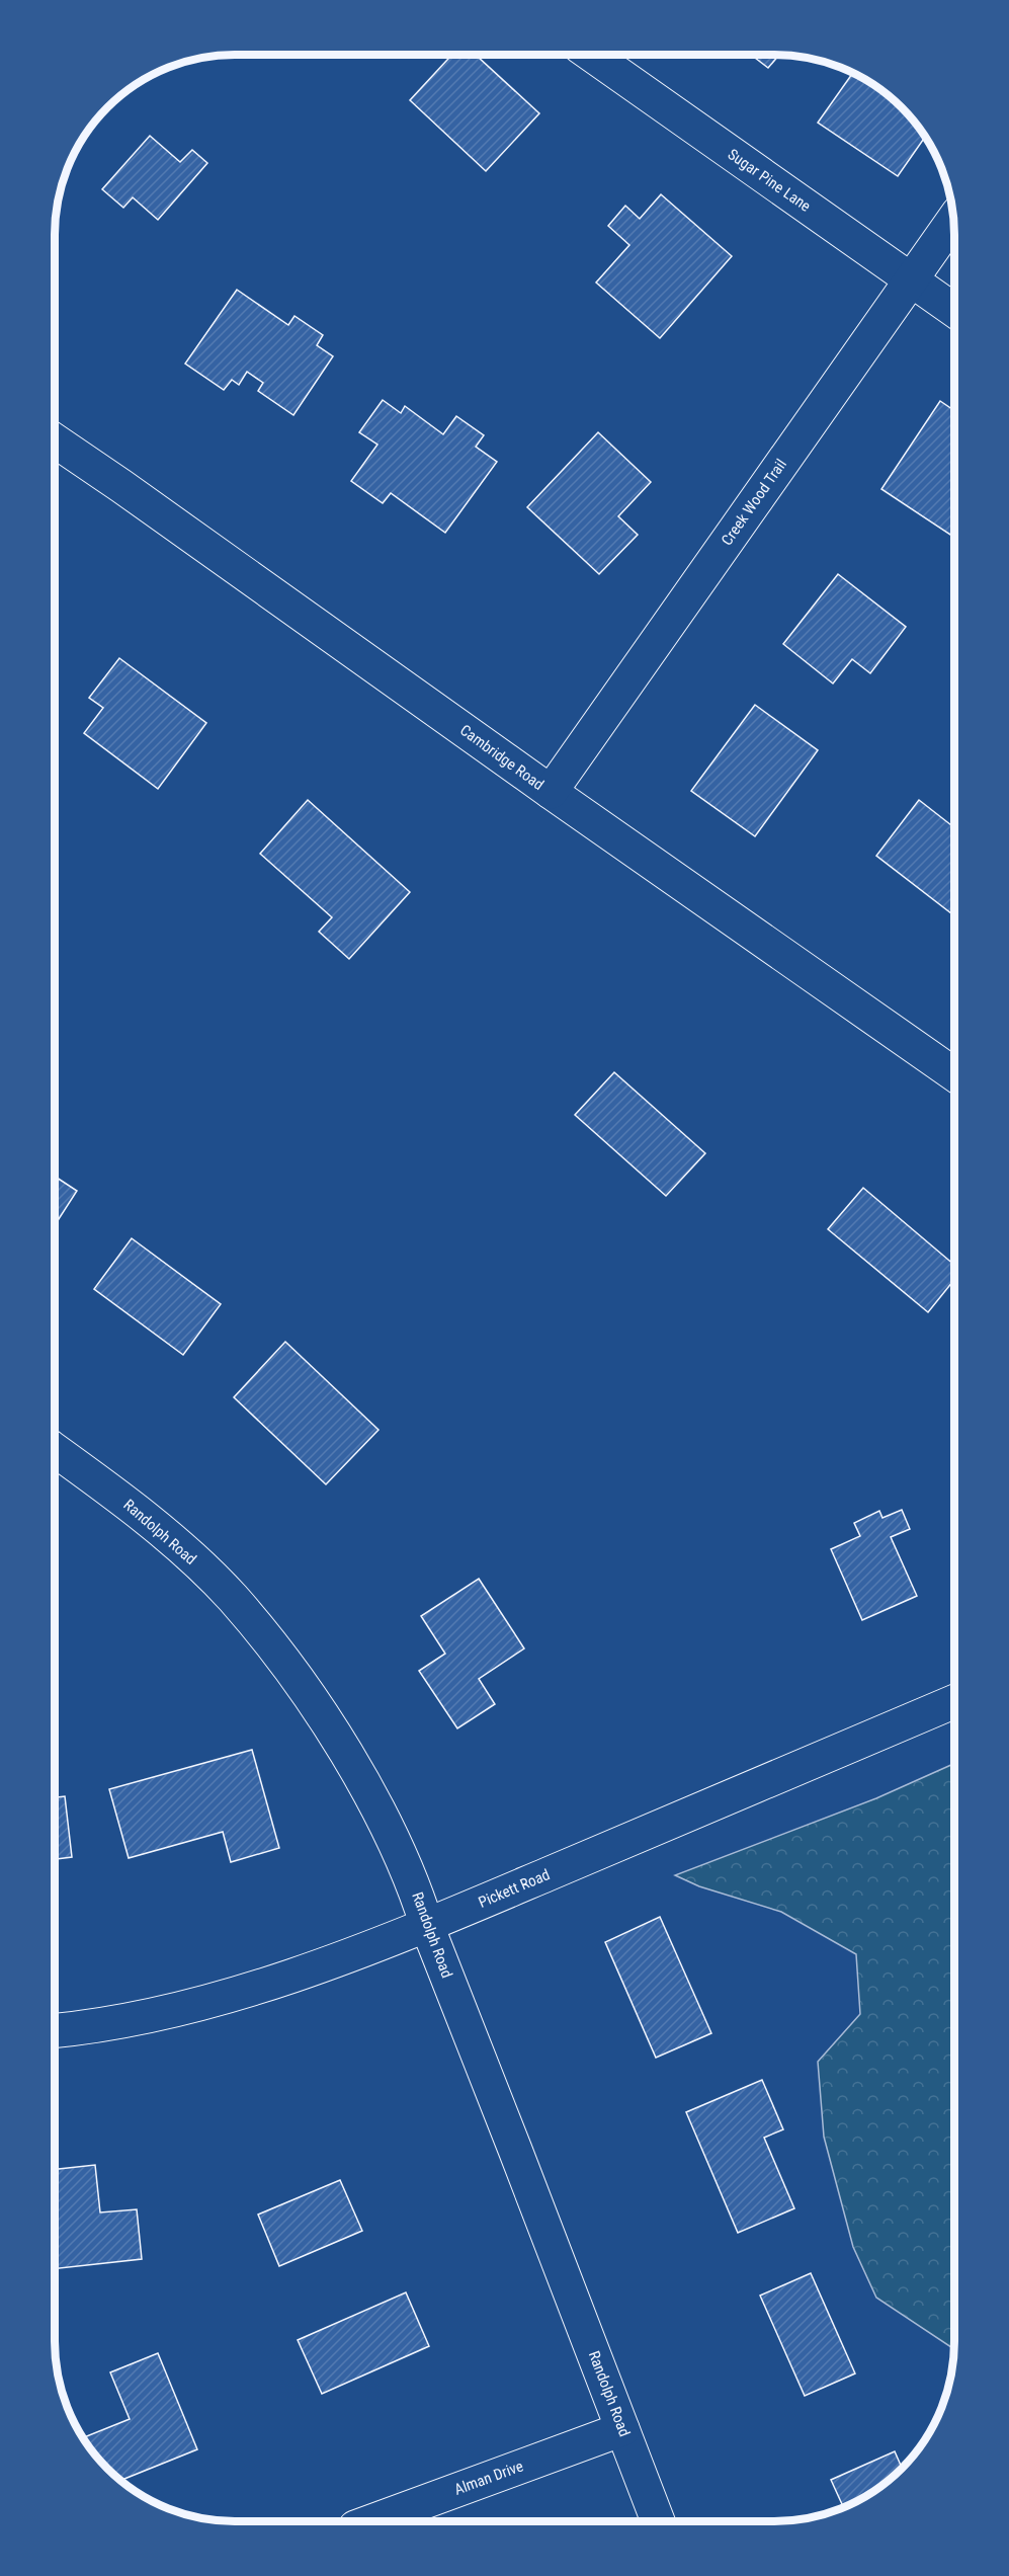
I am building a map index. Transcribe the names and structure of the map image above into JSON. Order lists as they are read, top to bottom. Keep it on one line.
{"streets":{"street":["Sugar Pine Lane","Creek Wood Trail","Cambridge Road","Randolph Road","Pickett Road","Alman Drive"]},"crossings":[["Sugar Pine Lane","Creek Wood Trail"],["Creek Wood Trail","Cambridge Road"],["Randolph Road","Pickett Road"],["Randolph Road","Alman Drive"]]}
